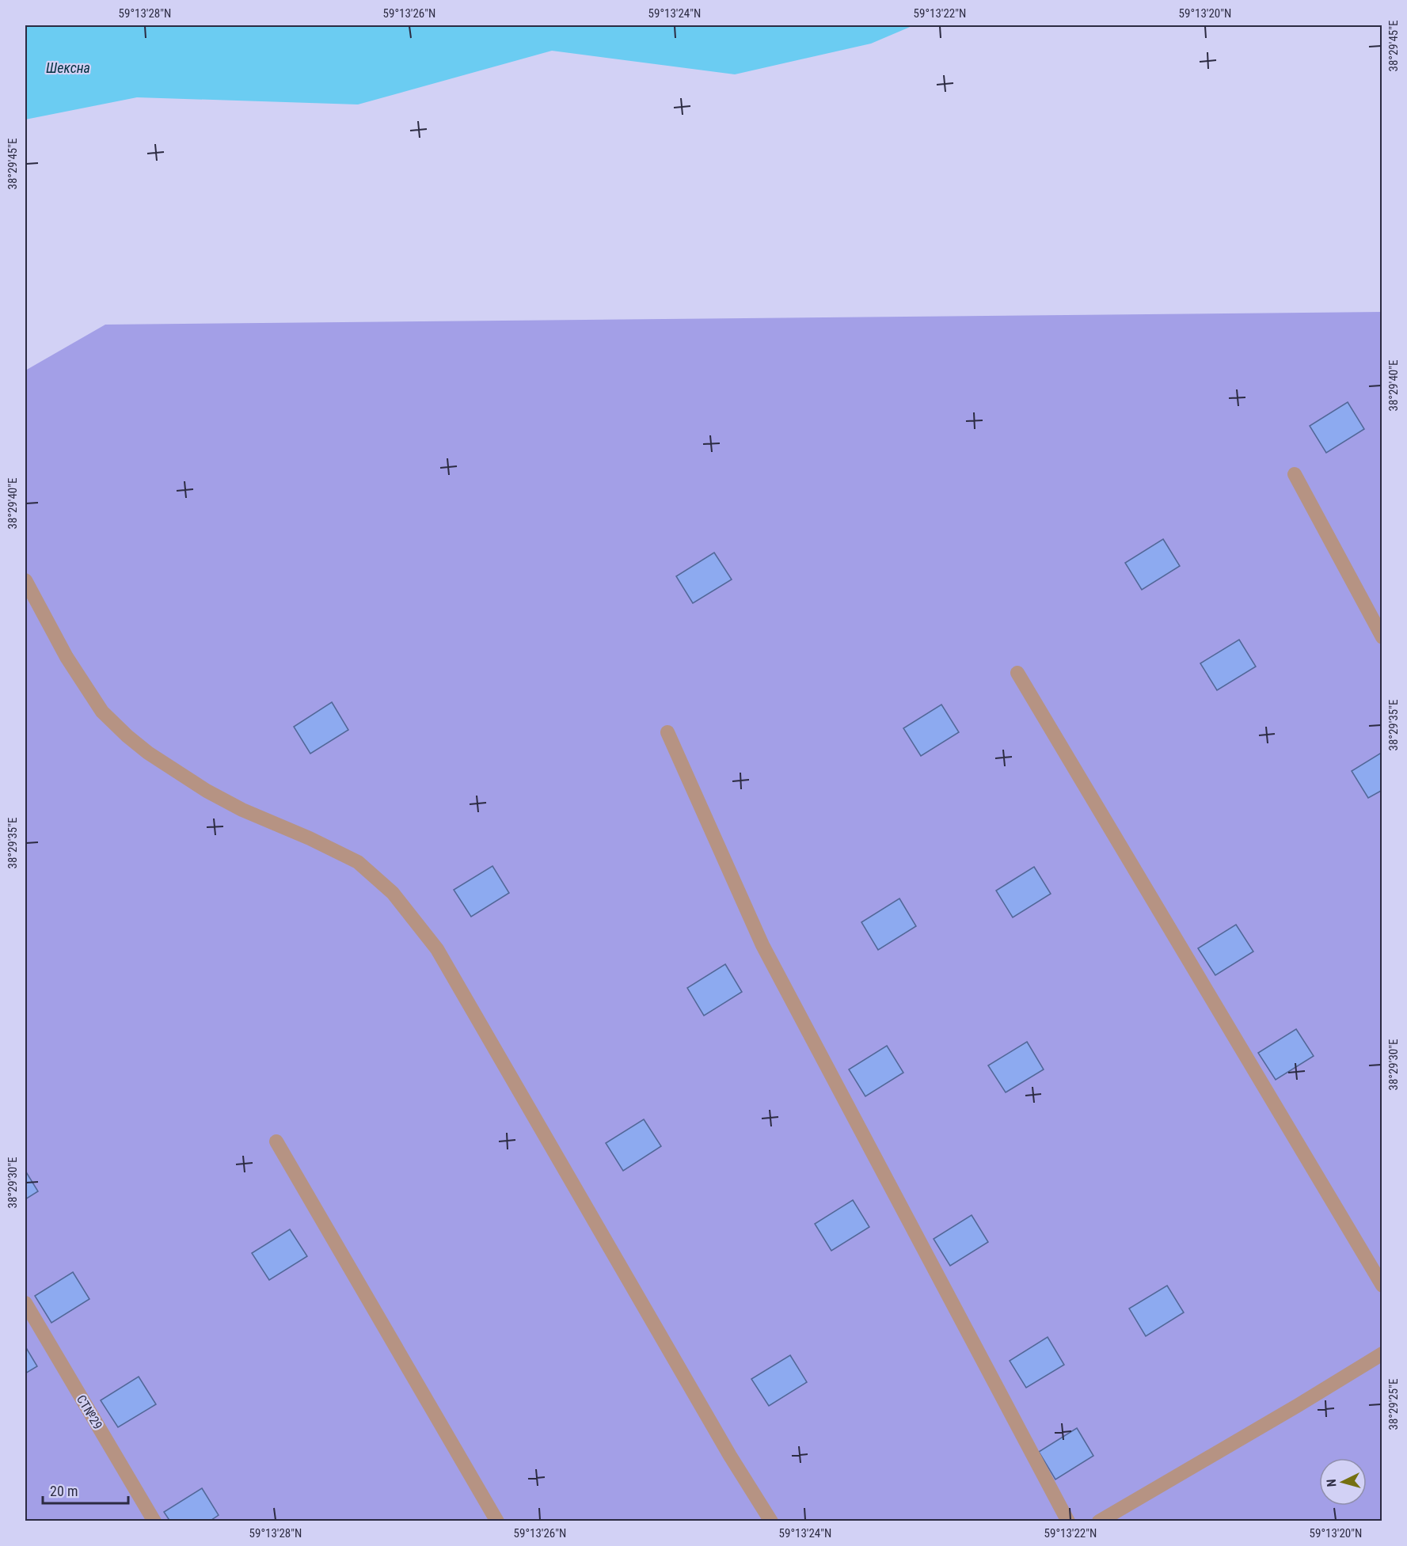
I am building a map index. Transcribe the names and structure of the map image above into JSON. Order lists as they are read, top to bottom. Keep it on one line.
{"streets":{"street":["СТ№29"]},"water":["Шексна"],"scale_bar":"20 m","north":"left","coordinates":["59°13'28\"N","59°13'26\"N","59°13'24\"N","59°13'22\"N","59°13'20\"N","38°29'45\"E","38°29'40\"E","38°29'35\"E","38°29'30\"E","38°29'25\"E"]}
